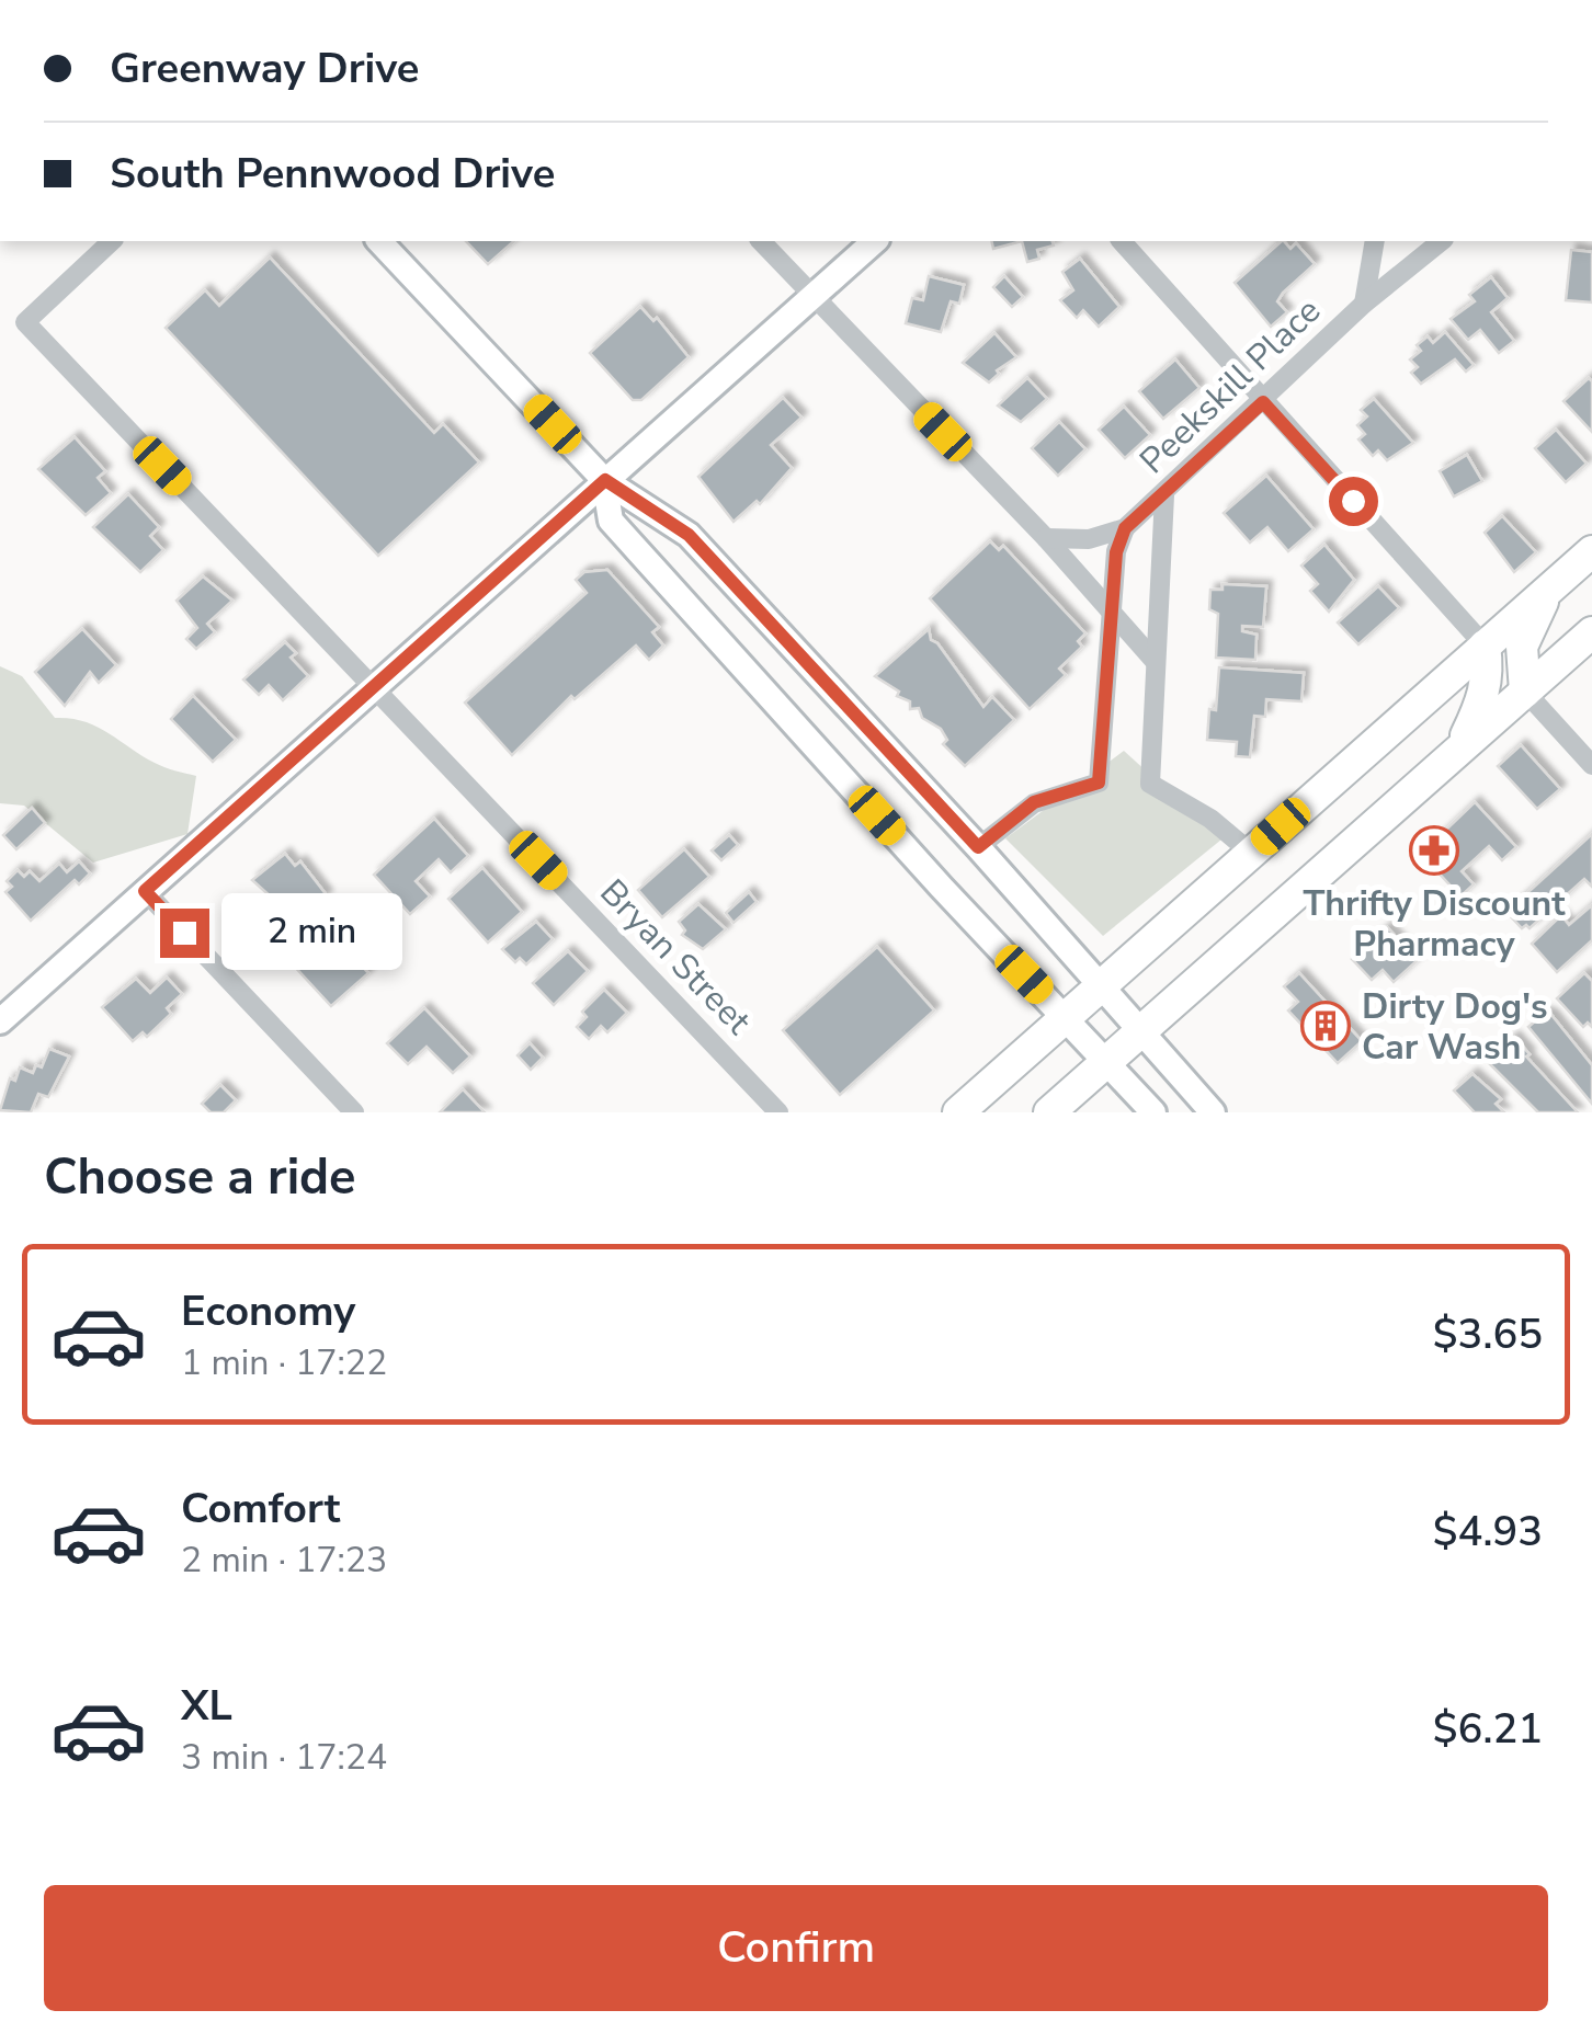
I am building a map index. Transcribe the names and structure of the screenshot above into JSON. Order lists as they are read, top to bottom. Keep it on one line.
{"streets":{"street":["Peekskill Place","Bryan Street"]},"places":{"pharmacy":["Thrifty Discount Pharmacy"],"building":["Dirty Dog's Car Wash"]},"page":{"banner":["Greenway Drive","South Pennwood Drive"],"bubble":"2 min","heading":"Choose a ride","list":[{"name":"Economy","note":"1 min · 17:22","value":"$3.65"},{"name":"Comfort","note":"2 min · 17:23","value":"$4.93"},{"name":"XL","note":"3 min · 17:24","value":"$6.21"}],"buttons":"Confirm"}}
